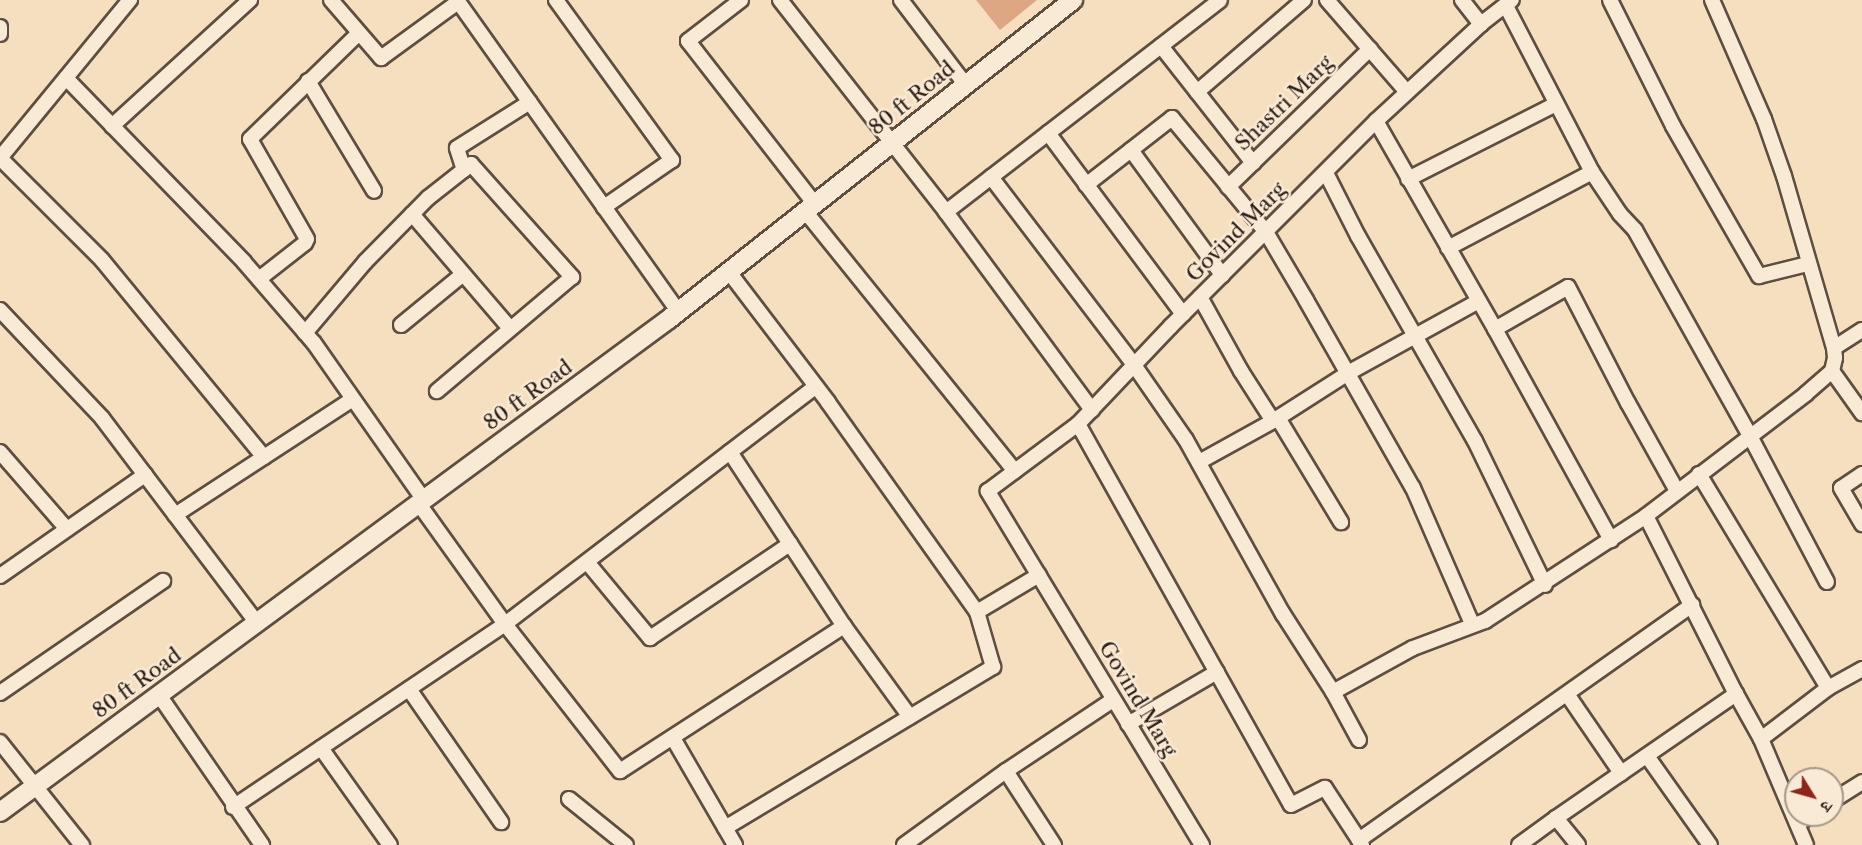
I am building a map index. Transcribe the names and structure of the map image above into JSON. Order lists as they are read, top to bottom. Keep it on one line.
{"streets":{"street":["80 ft Road","Shastri Marg","Govind Marg"]},"north":"bottom right"}
